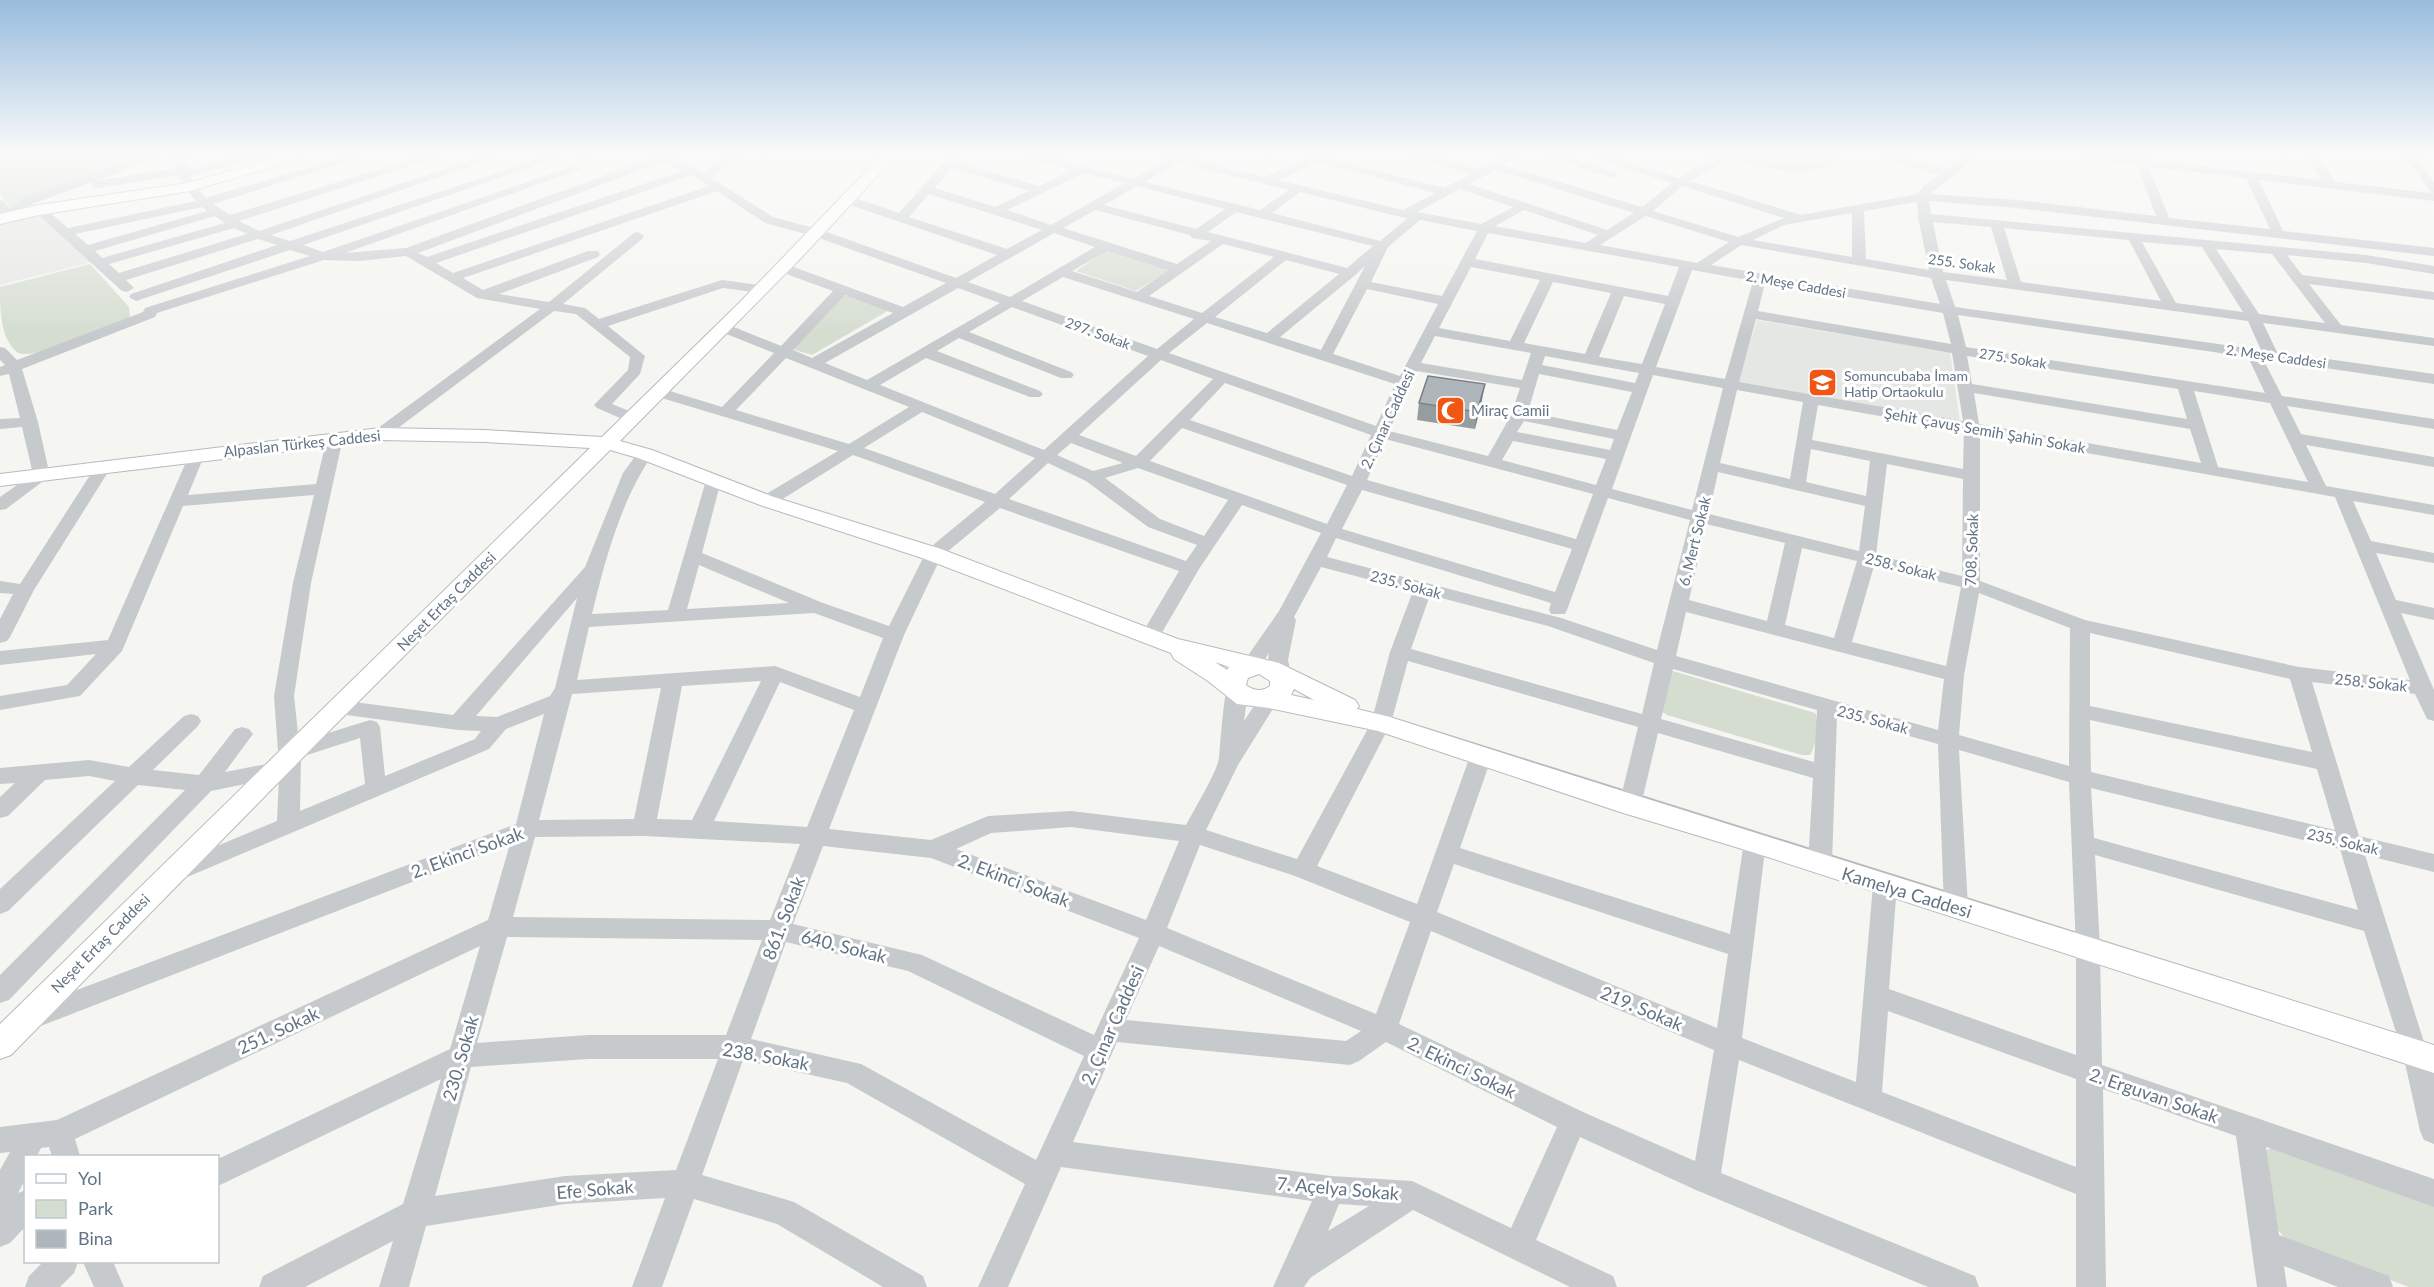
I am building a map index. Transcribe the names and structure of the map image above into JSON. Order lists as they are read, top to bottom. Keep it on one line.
{"streets":{"main road":["Alpaslan Türkeş Caddesi","Neşet Ertaş Caddesi","Kamelya Caddesi"],"street":["255. Sokak","2. Meşe Caddesi","297. Sokak","275. Sokak","2. Çınar Caddesi","Şehit Çavuş Semih Şahin Sokak","6. Mert Sokak","708. Sokak","258. Sokak","235. Sokak","2. Ekinci Sokak","861. Sokak","640. Sokak","219. Sokak","251. Sokak","238. Sokak","230. Sokak","2. Erguvan Sokak","7. Açelya Sokak","Efe Sokak"]},"crossings":[["255. Sokak","708. Sokak"],["2. Meşe Caddesi","2. Çınar Caddesi"],["2. Meşe Caddesi","6. Mert Sokak"],["2. Meşe Caddesi","708. Sokak"],["297. Sokak","2. Çınar Caddesi"],["297. Sokak","258. Sokak"],["297. Sokak","Neşet Ertaş Caddesi"],["275. Sokak","6. Mert Sokak"],["275. Sokak","708. Sokak"],["2. Çınar Caddesi","Şehit Çavuş Semih Şahin Sokak"],["2. Çınar Caddesi","258. Sokak"],["2. Çınar Caddesi","235. Sokak"],["2. Çınar Caddesi","2. Ekinci Sokak"],["2. Çınar Caddesi","640. Sokak"],["2. Çınar Caddesi","219. Sokak"],["2. Çınar Caddesi","238. Sokak"],["2. Çınar Caddesi","7. Açelya Sokak"],["Şehit Çavuş Semih Şahin Sokak","6. Mert Sokak"],["Şehit Çavuş Semih Şahin Sokak","708. Sokak"],["Alpaslan Türkeş Caddesi","Neşet Ertaş Caddesi"],["Alpaslan Türkeş Caddesi","861. Sokak"],["6. Mert Sokak","258. Sokak"],["6. Mert Sokak","235. Sokak"],["6. Mert Sokak","Kamelya Caddesi"],["708. Sokak","258. Sokak"],["708. Sokak","235. Sokak"],["708. Sokak","Kamelya Caddesi"],["Neşet Ertaş Caddesi","2. Ekinci Sokak"],["2. Ekinci Sokak","861. Sokak"],["2. Ekinci Sokak","640. Sokak"],["2. Ekinci Sokak","219. Sokak"],["2. Ekinci Sokak","230. Sokak"],["861. Sokak","640. Sokak"],["861. Sokak","238. Sokak"],["861. Sokak","Efe Sokak"],["640. Sokak","251. Sokak"],["640. Sokak","230. Sokak"],["251. Sokak","230. Sokak"],["238. Sokak","230. Sokak"],["230. Sokak","Efe Sokak"]],"places":{"school or university":["Somuncubaba İmam Hatip Ortaokulu"],"mosque":["Miraç Camii"]},"legend":["Yol","Park","Bina"]}
